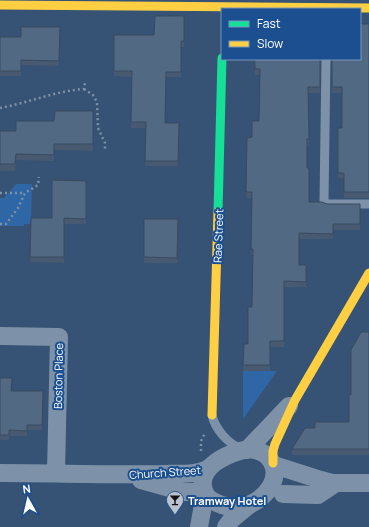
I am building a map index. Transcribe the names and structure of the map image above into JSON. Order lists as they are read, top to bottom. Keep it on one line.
{"streets":{"street":["Rae Street","Boston Place","Church Street"]},"crossings":[["Boston Place","Church Street"]],"places":{"bar":["Tramway Hotel"]},"legend":["Fast","Slow"],"north":"top"}
